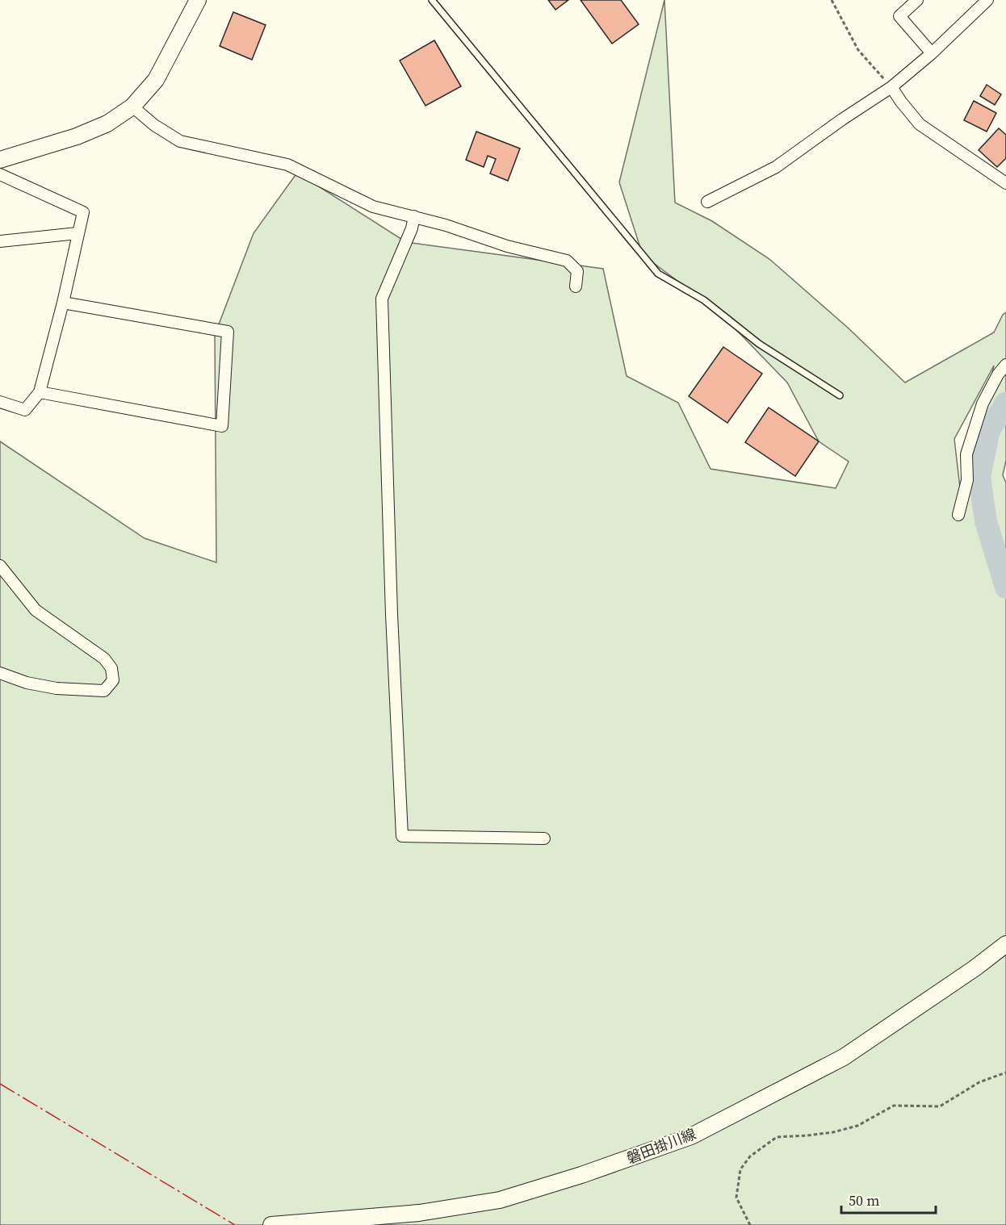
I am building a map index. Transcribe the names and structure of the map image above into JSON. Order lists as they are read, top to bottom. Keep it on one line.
{"streets":{"main road":["磐田掛川線"]},"scale_bar":"50 m"}
